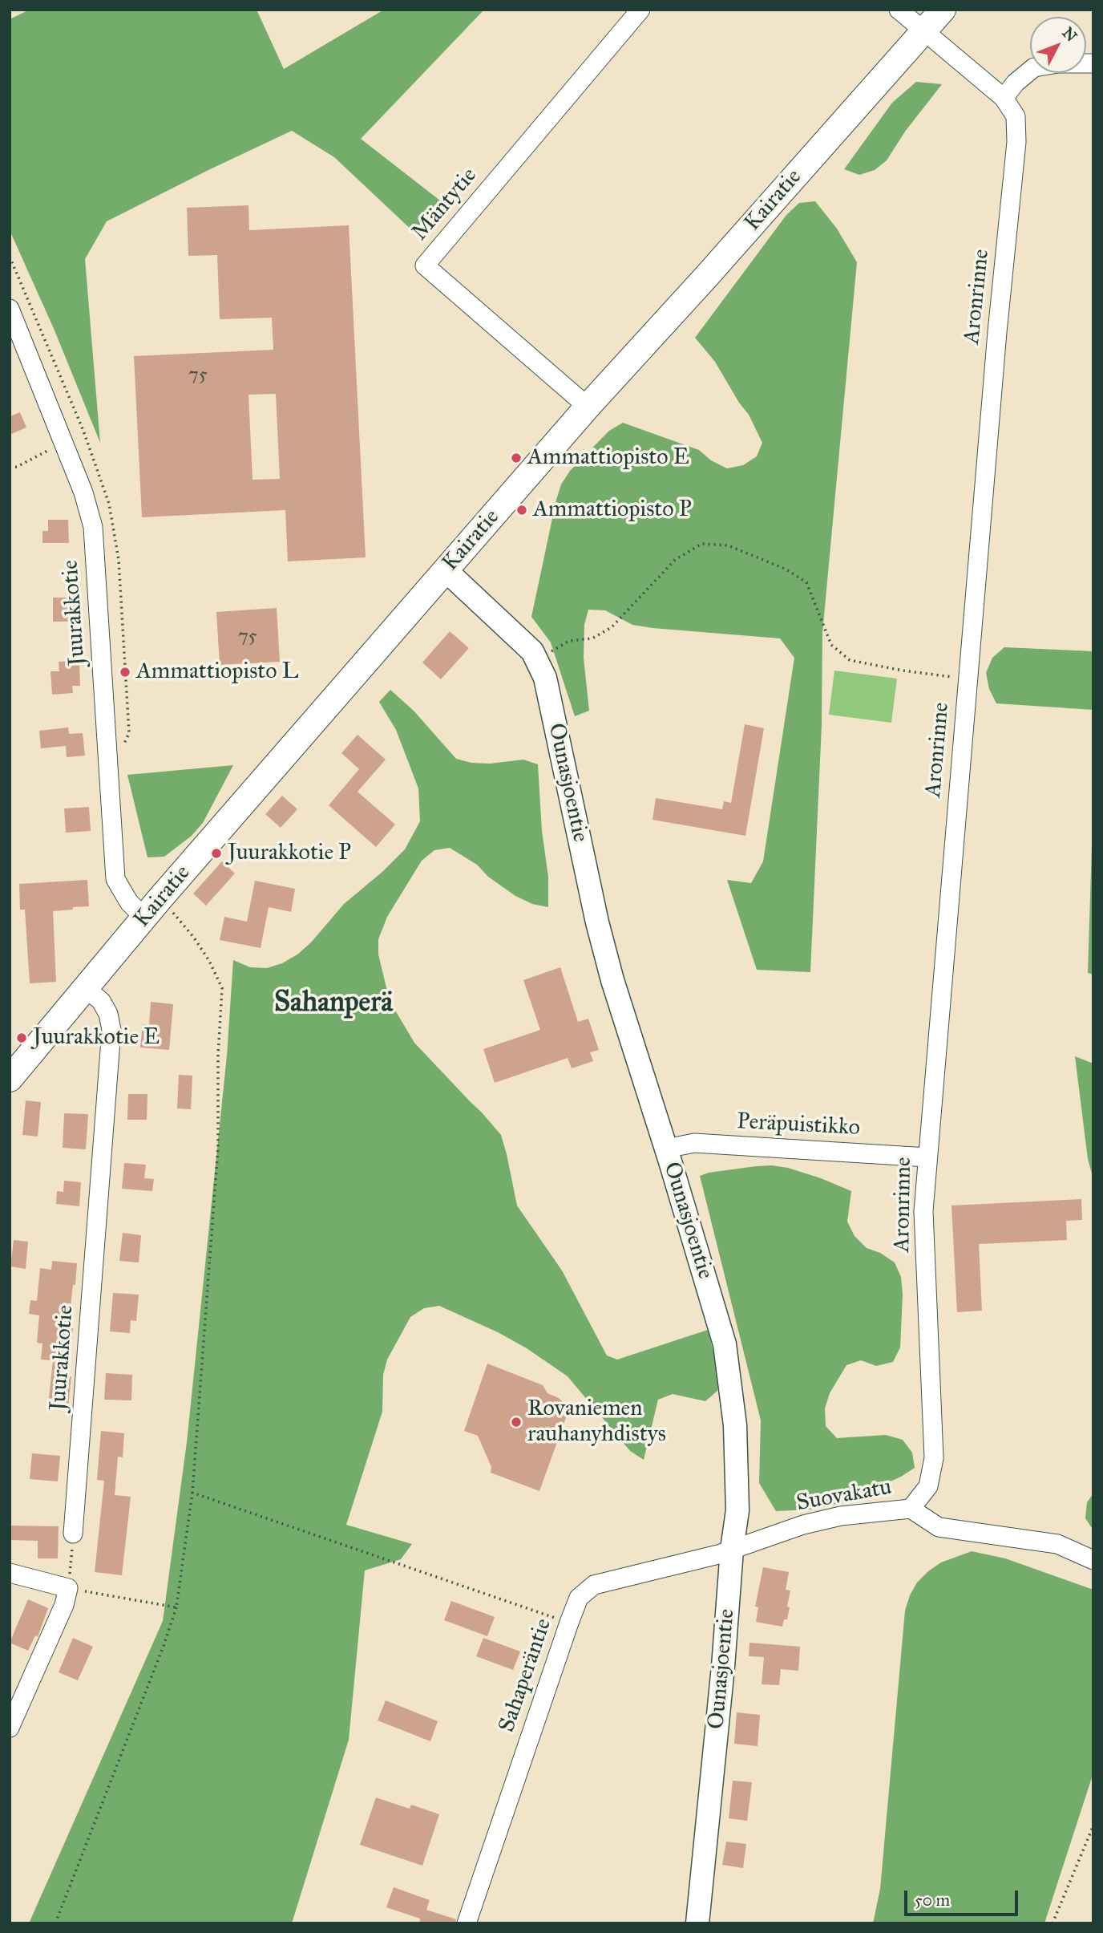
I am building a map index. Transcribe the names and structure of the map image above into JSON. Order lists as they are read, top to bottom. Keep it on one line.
{"streets":{"main road":["Kairatie"],"street":["Mäntytie","Aronrinne","Juurakkotie","Ounasjoentie","Peräpuistikko","Suovakatu","Sahaperäntie"]},"crossings":[["Kairatie","Mäntytie"],["Kairatie","Aronrinne"],["Kairatie","Juurakkotie"],["Kairatie","Ounasjoentie"],["Aronrinne","Peräpuistikko"],["Aronrinne","Suovakatu"],["Ounasjoentie","Peräpuistikko"],["Ounasjoentie","Suovakatu"],["Ounasjoentie","Sahaperäntie"],["Suovakatu","Sahaperäntie"]],"districts":["Sahanperä"],"places":["Ammattiopisto E","Ammattiopisto P","Ammattiopisto L","Juurakkotie P","Juurakkotie E","Rovaniemen rauhanyhdistys"],"house_numbers":["75","75"],"scale_bar":"50 m","north":"top right"}
